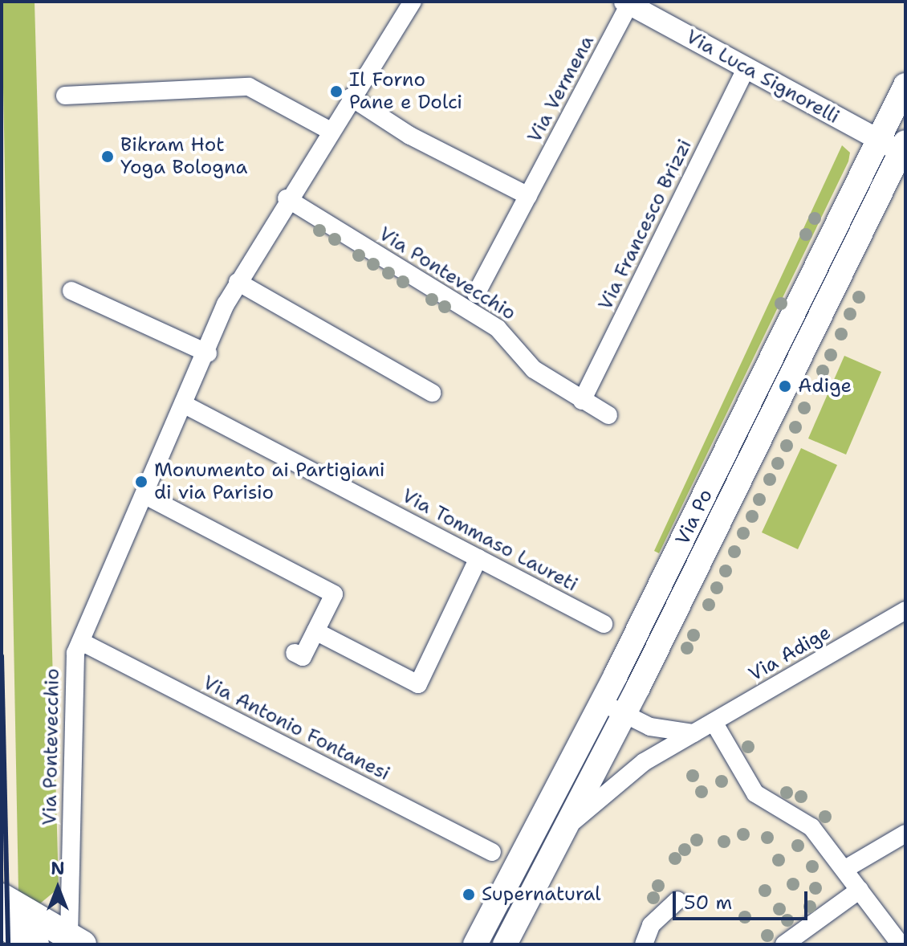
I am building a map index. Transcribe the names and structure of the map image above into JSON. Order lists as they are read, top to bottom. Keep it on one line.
{"streets":{"main road":["Via Po"],"street":["Via Luca Signorelli","Via Vermena","Via Francesco Brizzi","Via Pontevecchio","Via Tommaso Laureti","Via Adige","Via Antonio Fontanesi"]},"crossings":[["Via Luca Signorelli","Via Vermena"],["Via Luca Signorelli","Via Francesco Brizzi"],["Via Luca Signorelli","Via Po"],["Via Francesco Brizzi","Via Pontevecchio"],["Via Pontevecchio","Via Tommaso Laureti"],["Via Pontevecchio","Via Antonio Fontanesi"],["Via Po","Via Adige"]],"places":["Il Forno Pane e Dolci","Bikram Hot Yoga Bologna","Adige","Monumento ai Partigiani di via Parisio","Supernatural"],"scale_bar":"50 m","north":"top"}
